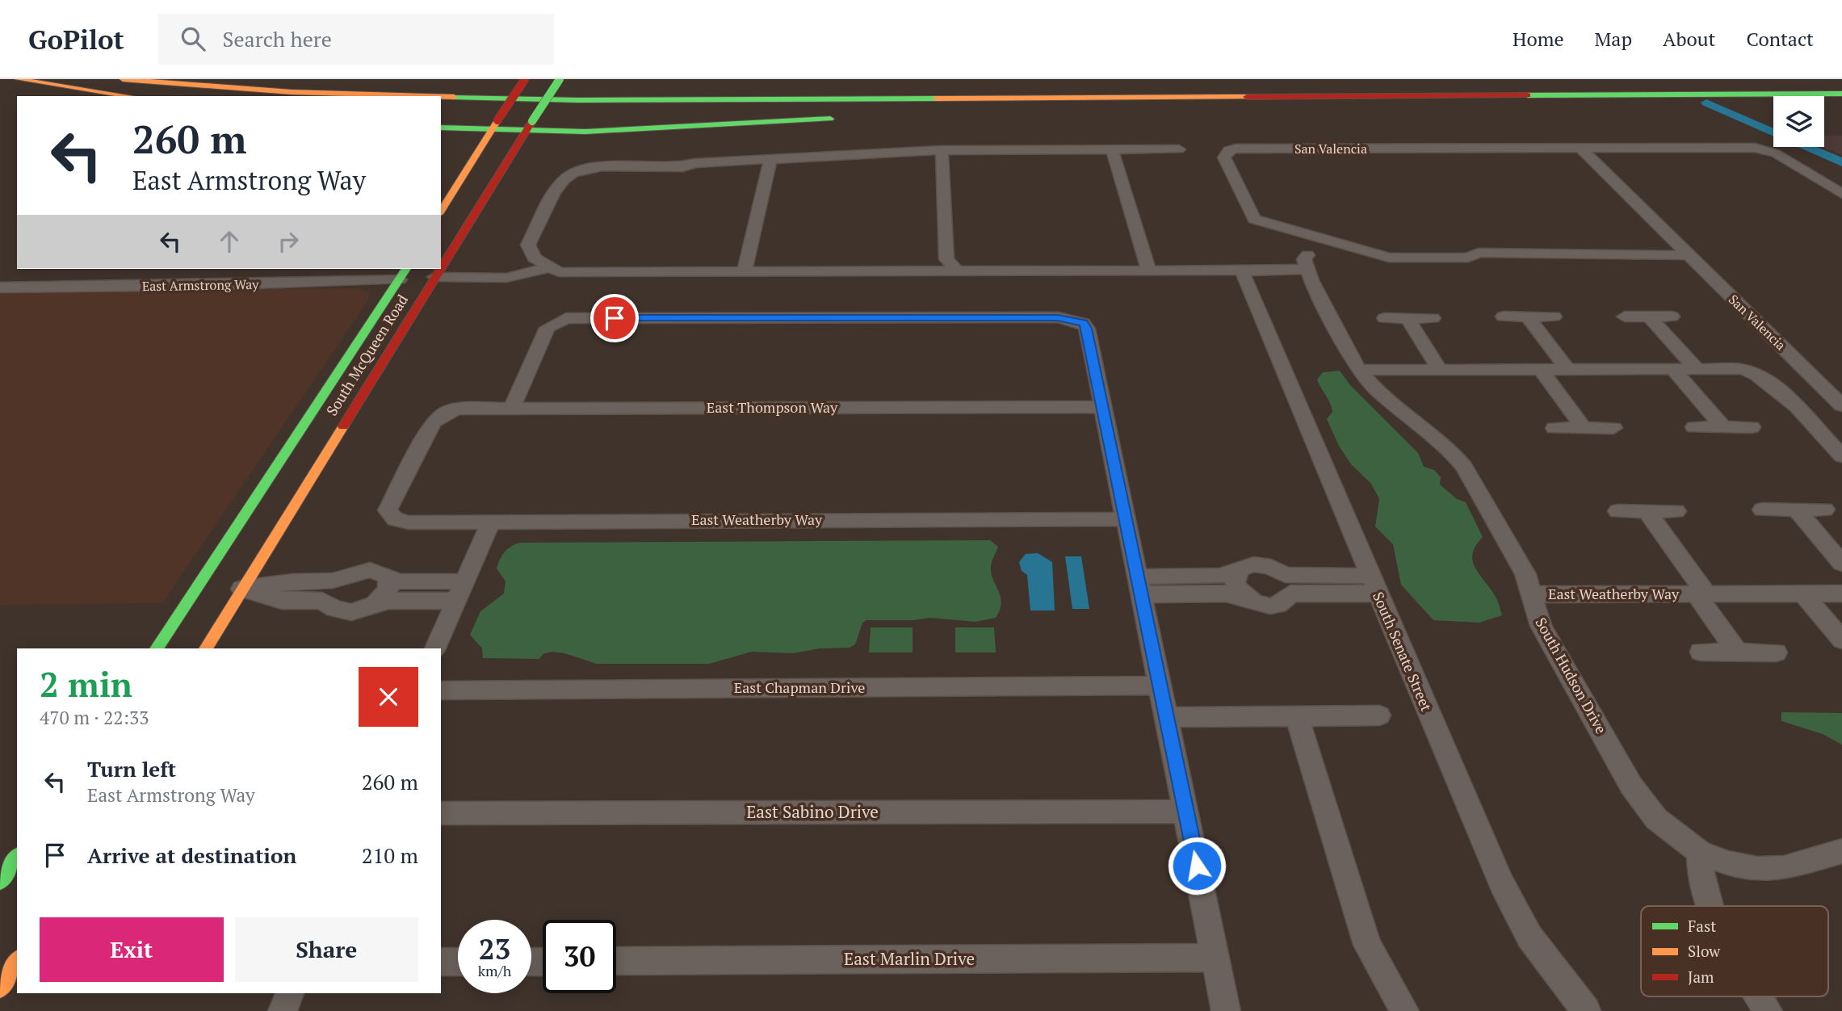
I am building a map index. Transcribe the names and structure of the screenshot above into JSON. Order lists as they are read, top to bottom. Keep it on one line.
{"streets":{"main road":["South McQueen Road"],"street":["San Valencia","East Armstrong Way","East Thompson Way","East Weatherby Way","South Senate Street","South Hudson Drive","East Chapman Drive","East Sabino Drive","East Marlin Drive"]},"crossings":[["East Armstrong Way","South McQueen Road"],["East Thompson Way","East Weatherby Way"],["East Weatherby Way","South Hudson Drive"]],"legend":["Fast","Slow","Jam"],"page":{"header":"GoPilot","search":"Search here","nav":["Home","Map","About","Contact"],"turn":["260 m","East Armstrong Way"],"heading":["2 min","470 m · 22:33"],"list":[{"name":"Turn left","note":"East Armstrong Way","value":"260 m"},{"name":"Arrive at destination","value":"210 m"}],"buttons":["Exit","Share"],"speed":"23 km/h","limit":"30"}}
